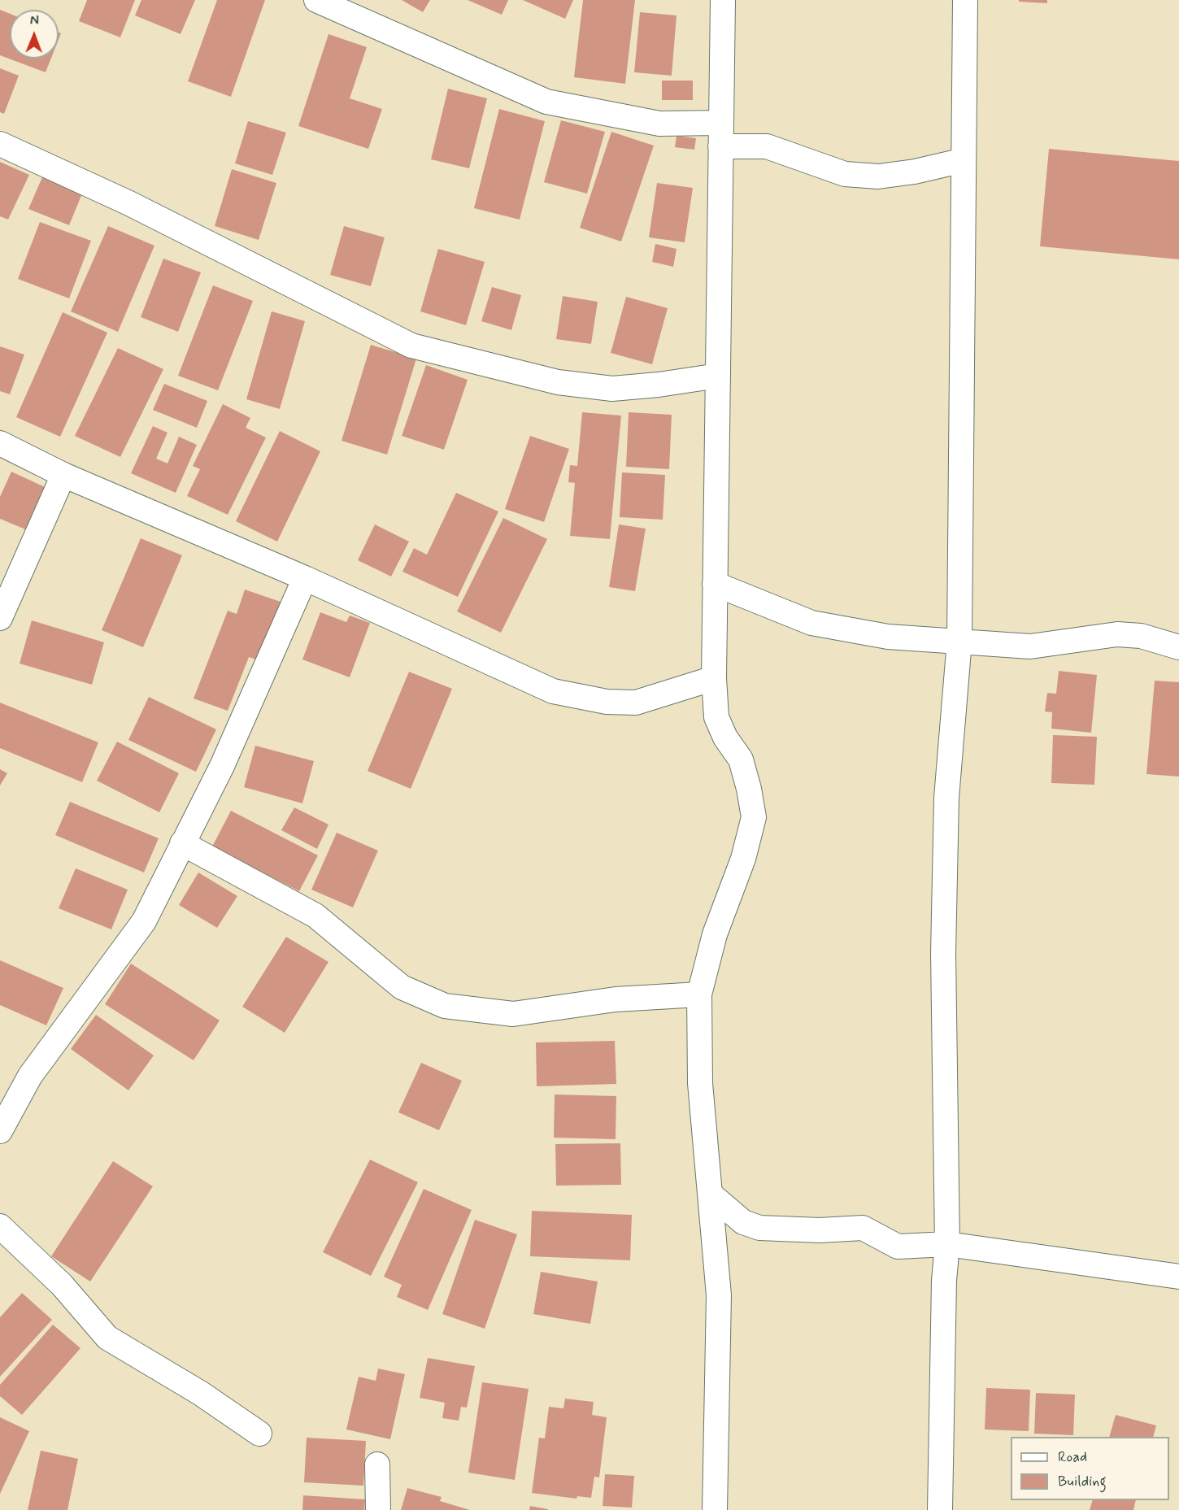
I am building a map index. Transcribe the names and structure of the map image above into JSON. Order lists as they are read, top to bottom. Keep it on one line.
{"legend":["Road","Building"],"north":"top"}
